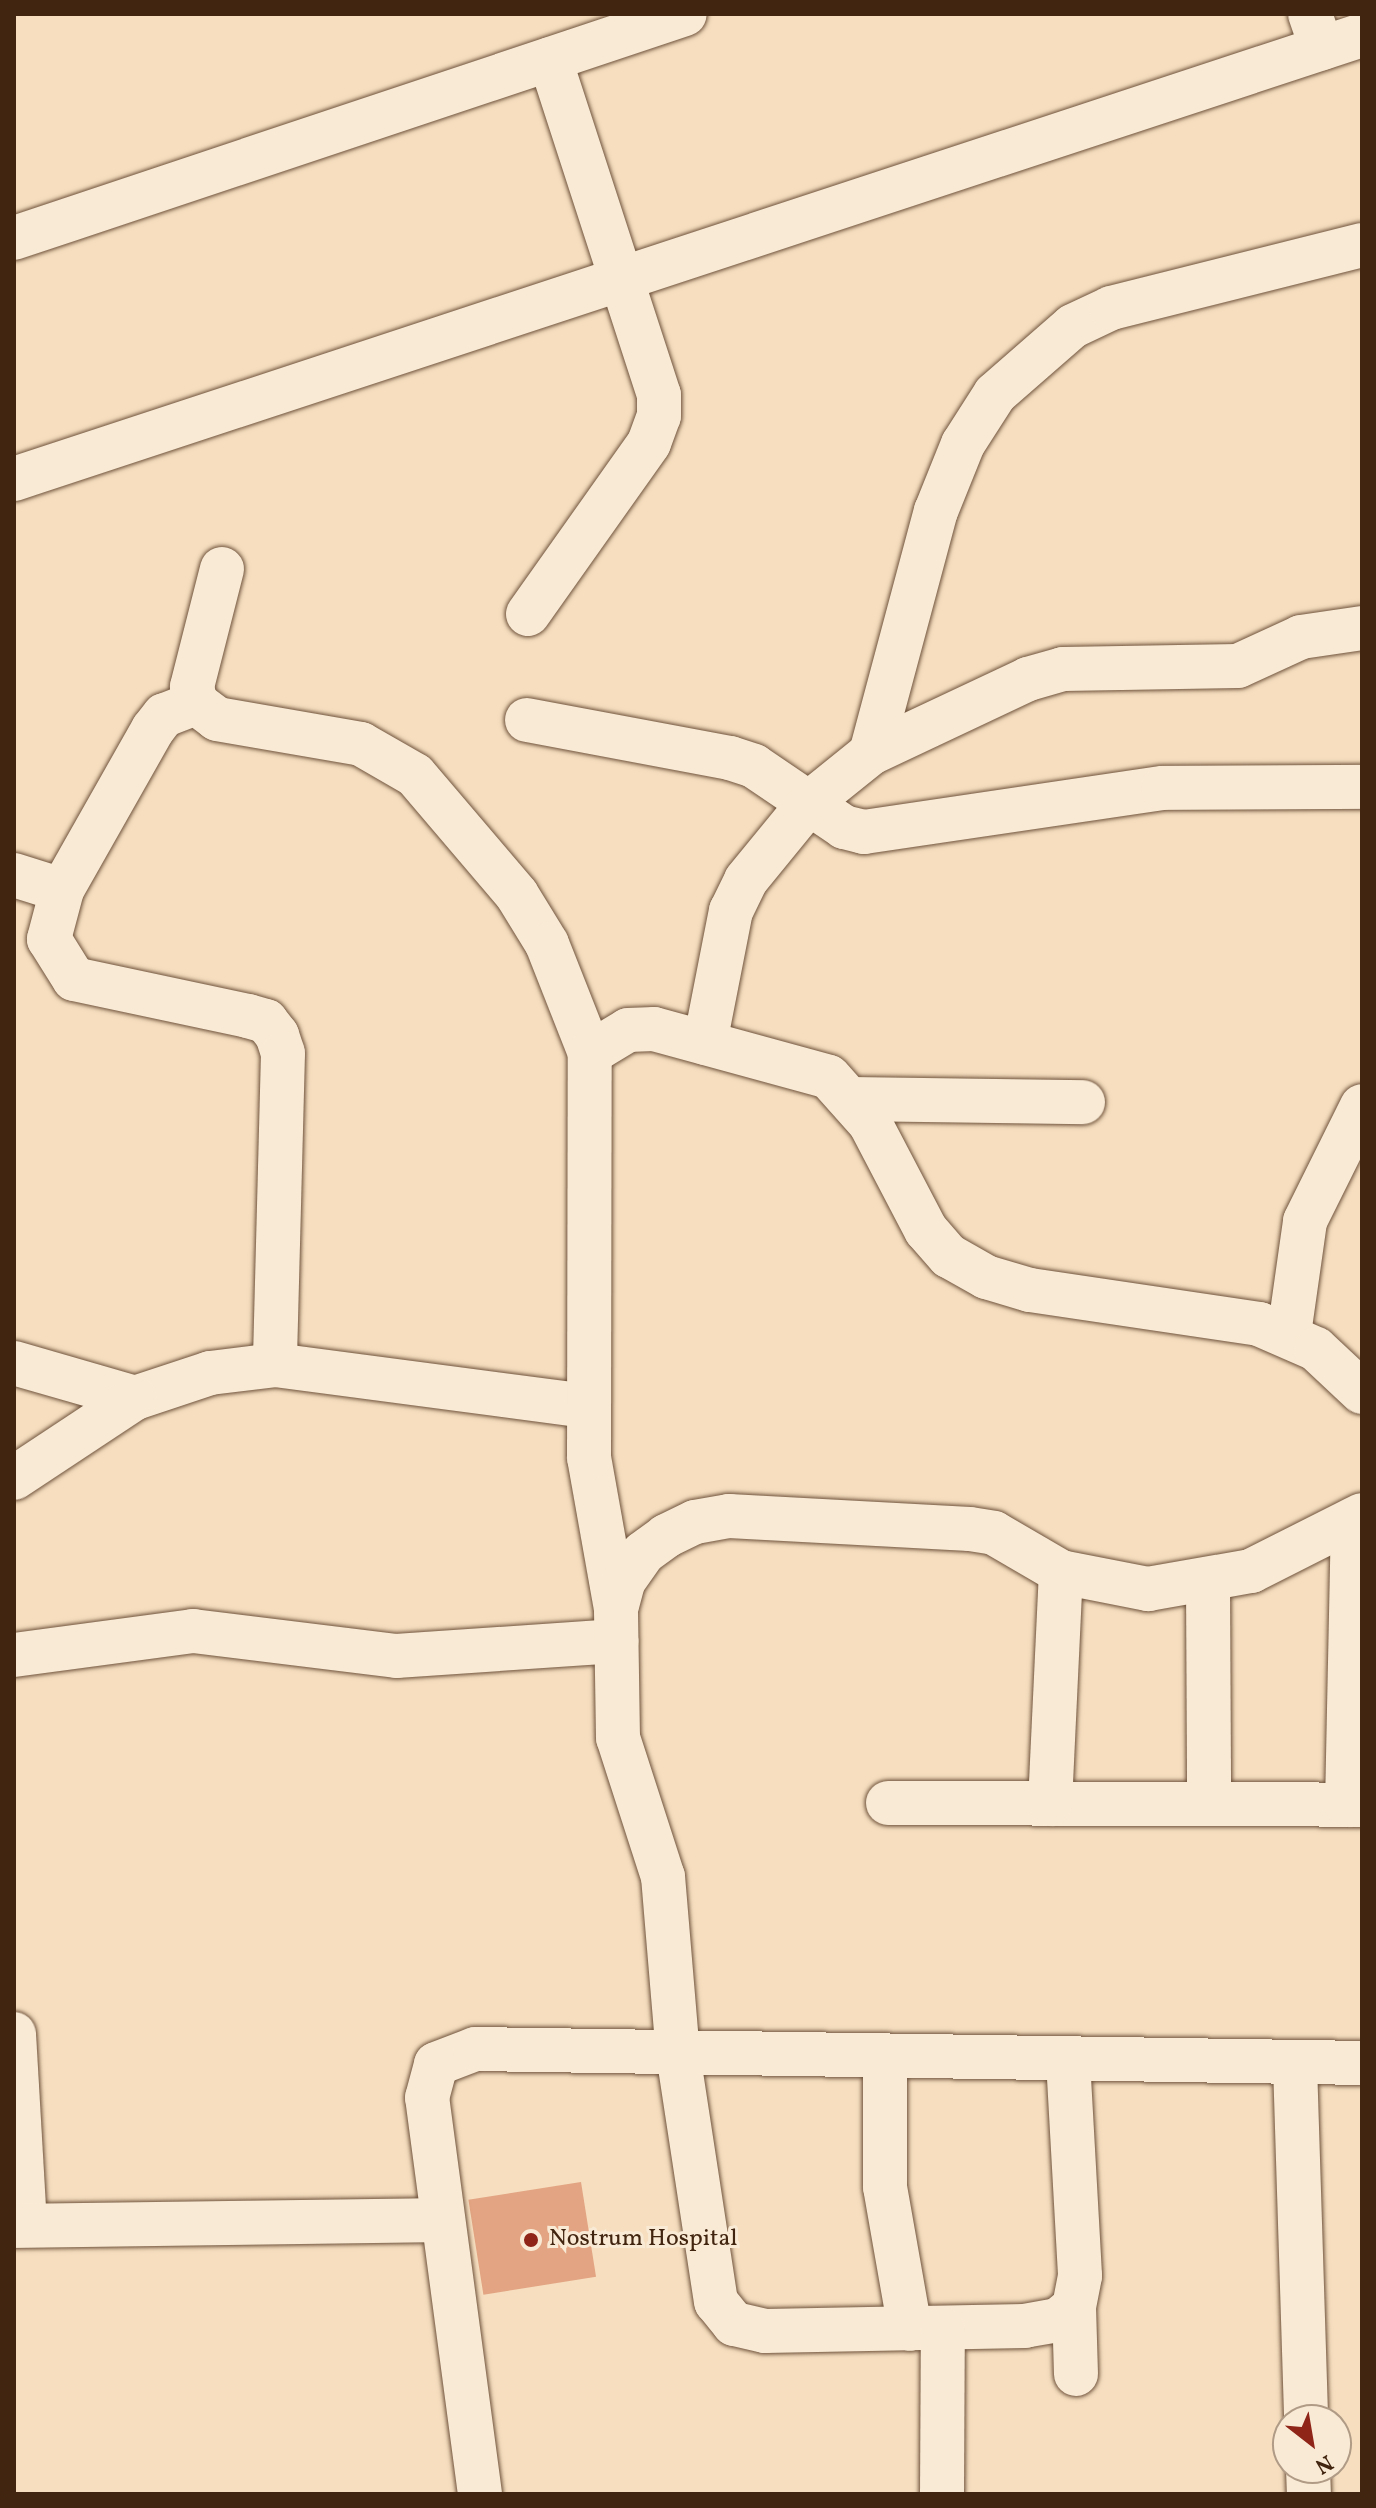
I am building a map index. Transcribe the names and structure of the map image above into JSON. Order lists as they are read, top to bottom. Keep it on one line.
{"places":["Nostrum Hospital"],"north":"bottom right"}
